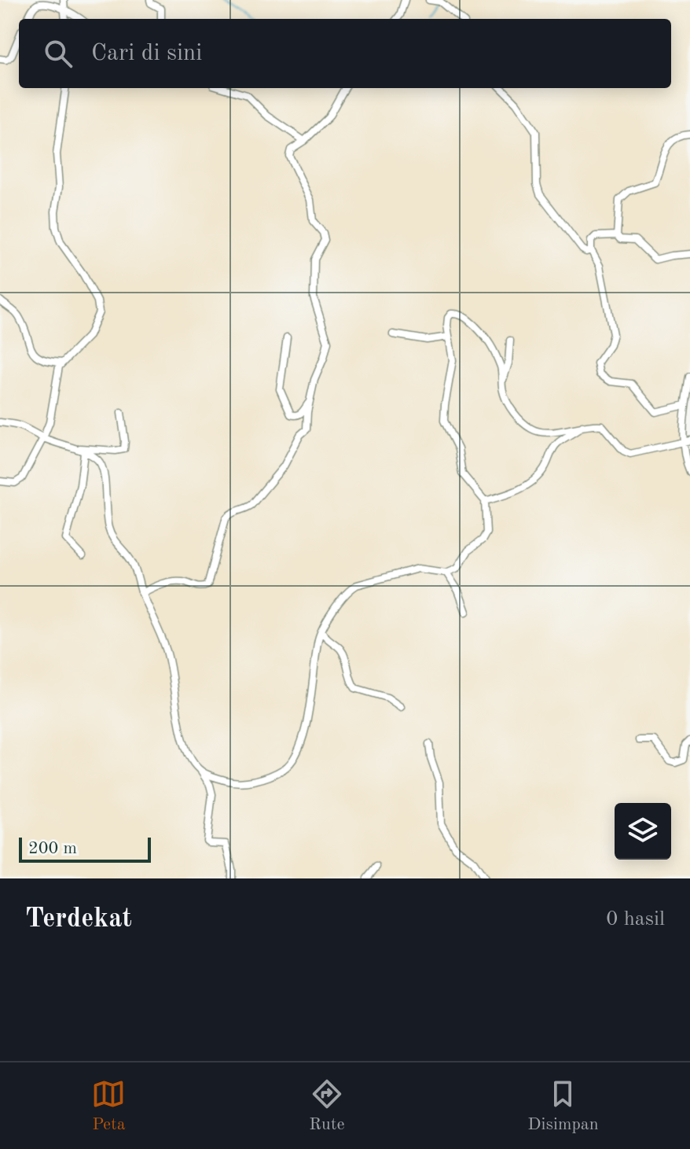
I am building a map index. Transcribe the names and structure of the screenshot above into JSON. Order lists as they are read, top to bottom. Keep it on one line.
{"scale_bar":"200 m","page":{"search":"Cari di sini","scale":"200 m","heading":["Terdekat","0 hasil"],"nav":["Peta","Rute","Disimpan"]}}
